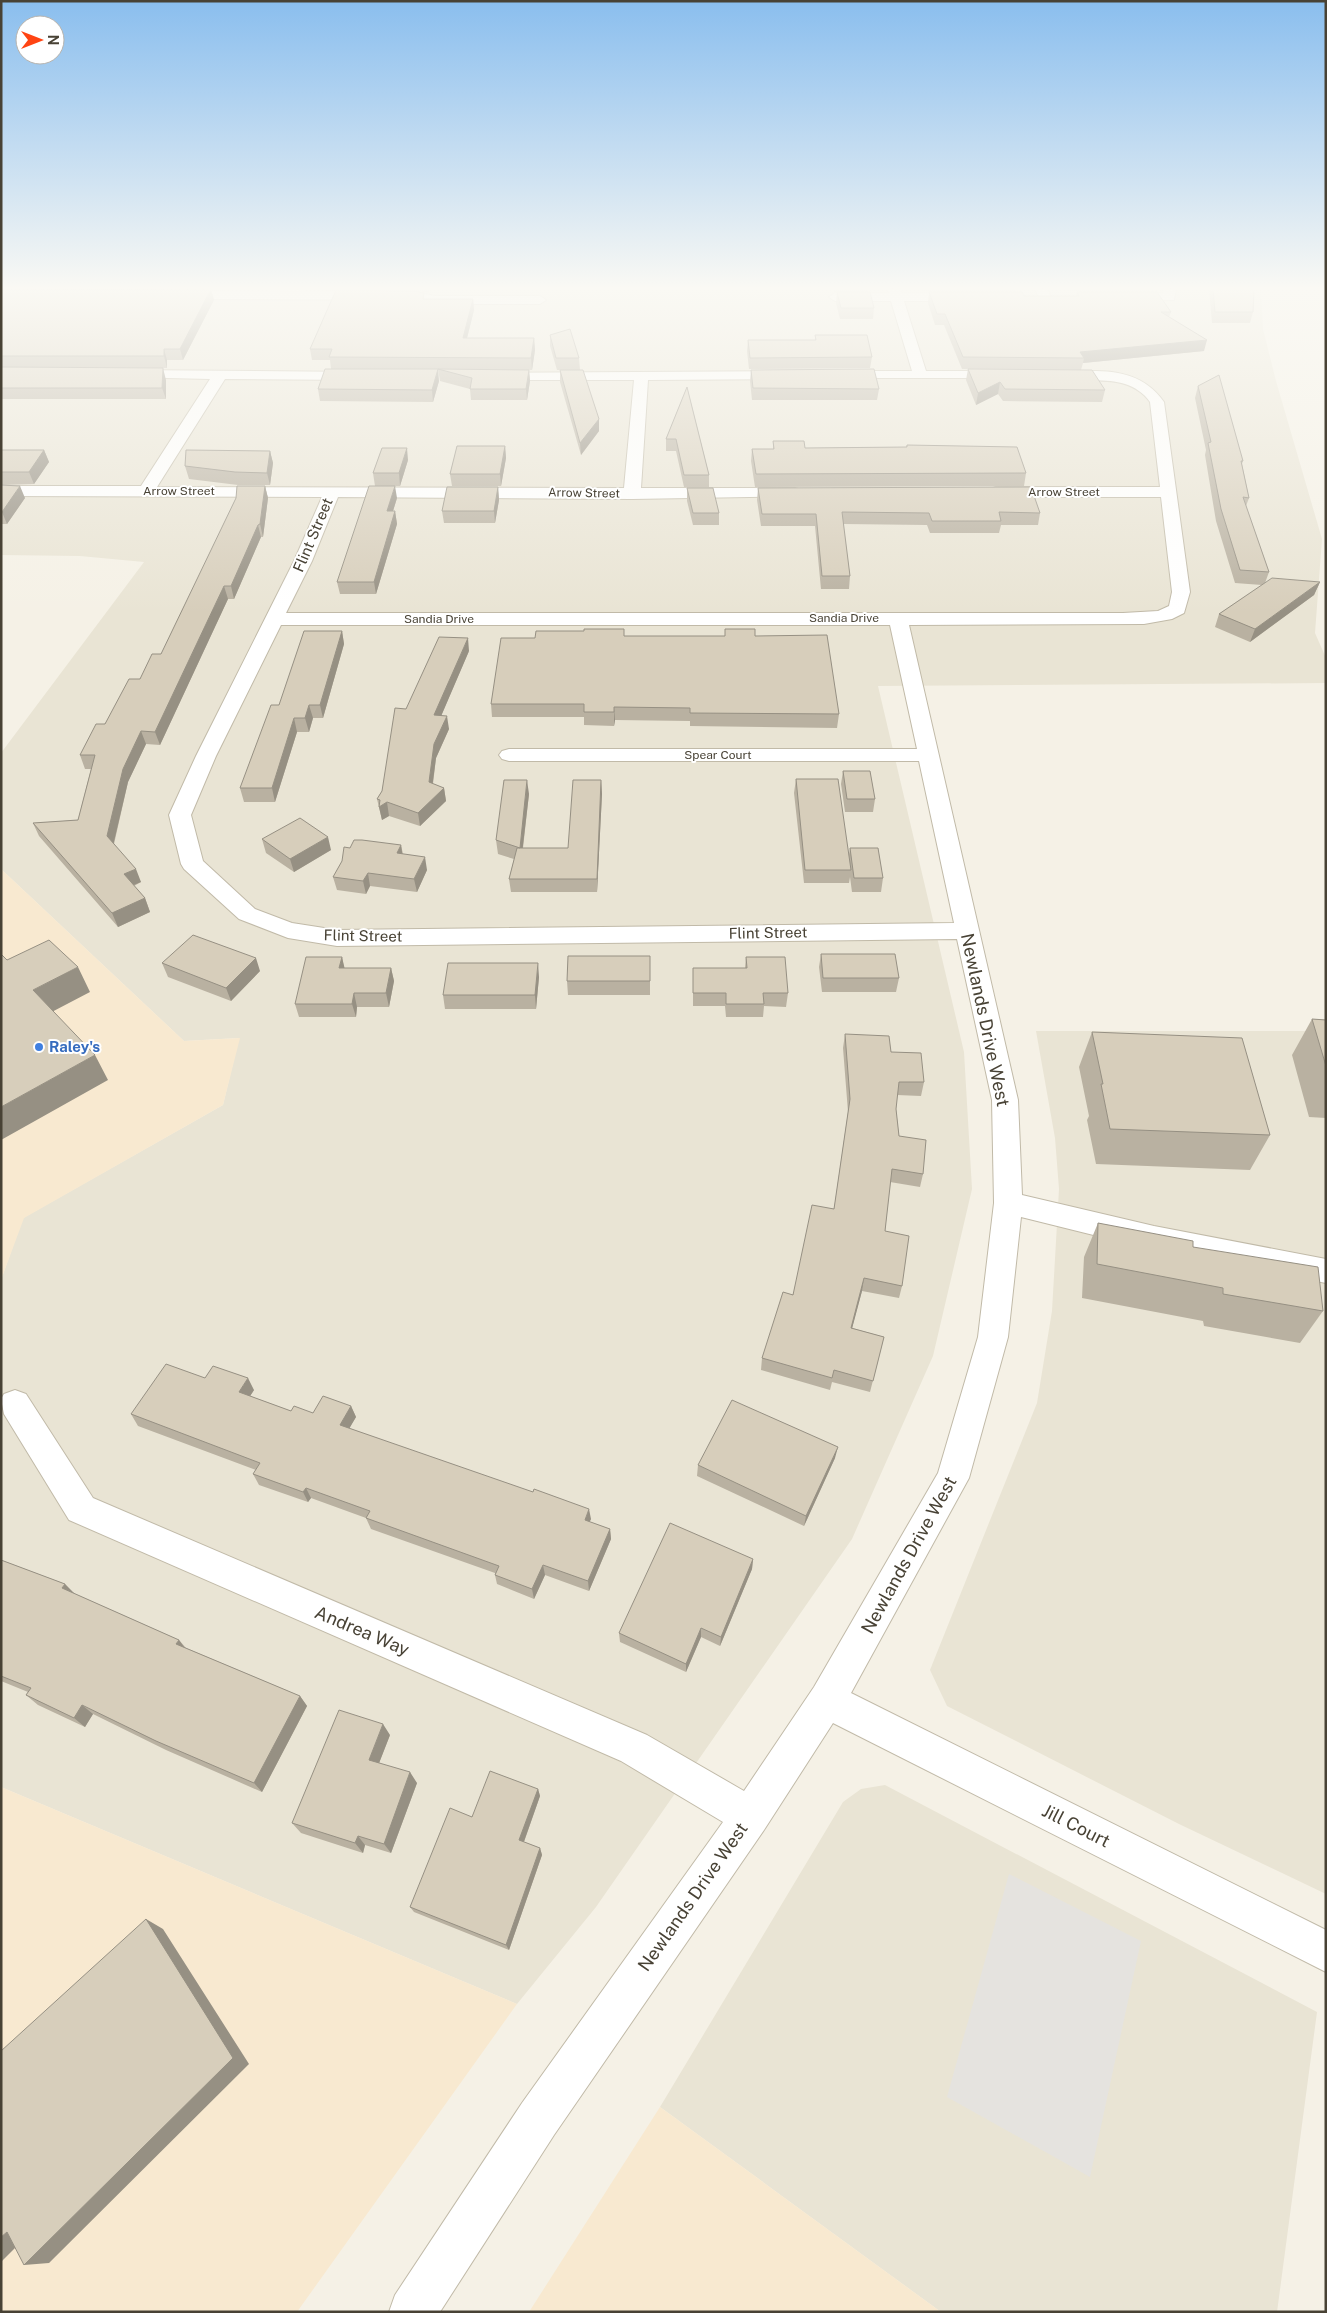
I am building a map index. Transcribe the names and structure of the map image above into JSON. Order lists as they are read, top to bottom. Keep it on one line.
{"streets":{"street":["Arrow Street","Flint Street","Sandia Drive","Spear Court","Newlands Drive West","Andrea Way","Jill Court"]},"crossings":[["Arrow Street","Flint Street"],["Arrow Street","Sandia Drive"],["Flint Street","Sandia Drive"],["Flint Street","Newlands Drive West"],["Sandia Drive","Newlands Drive West"],["Spear Court","Newlands Drive West"],["Newlands Drive West","Andrea Way"],["Newlands Drive West","Jill Court"]],"places":["Raley's"],"north":"right"}
